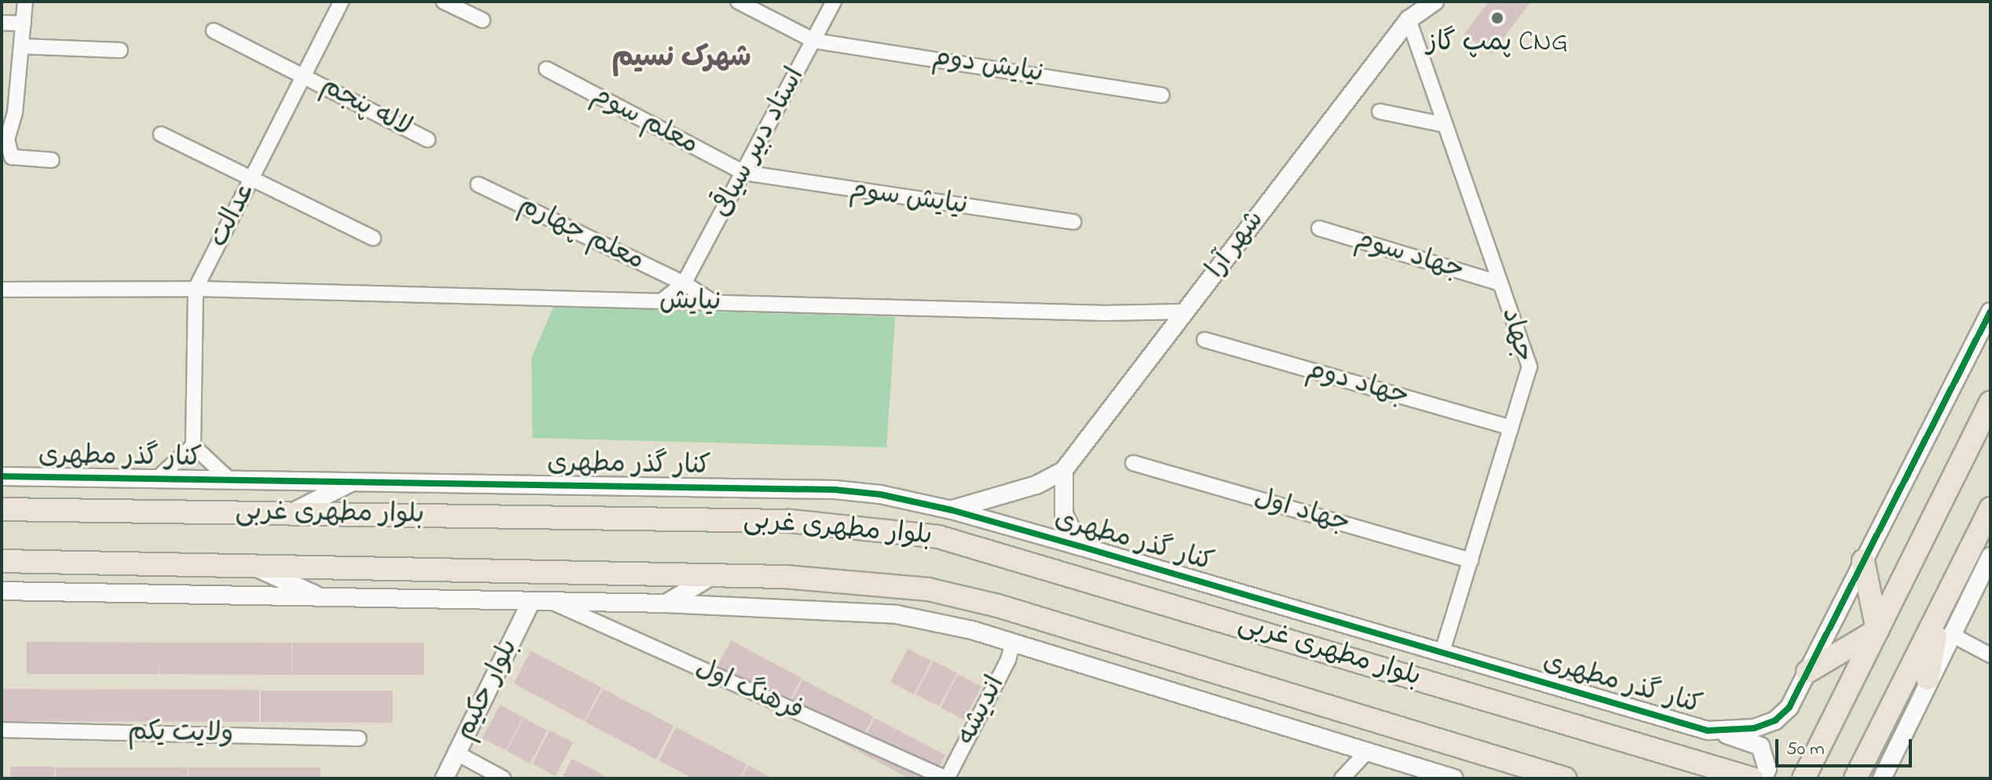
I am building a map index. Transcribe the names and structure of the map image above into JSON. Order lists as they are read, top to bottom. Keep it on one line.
{"streets":{"main road":["بلوار مطهری غربی"],"street":["نیایش دوم","لاله پنجم","معلم سوم","استاد دبیر سیاقی","نیایش سوم","عدالت","معلم چهارم","شهر آرا","جهاد سوم","نيايش","جهاد","جهاد دوم","کنار گذر مطهری","جهاد اول","بلوار حکیم","فرهنگ اول","اندیشه","ولایت یکم"]},"crossings":[["نیایش دوم","استاد دبیر سیاقی"],["لاله پنجم","عدالت"],["معلم سوم","استاد دبیر سیاقی"],["معلم سوم","نیایش سوم"],["استاد دبیر سیاقی","نیایش سوم"],["استاد دبیر سیاقی","معلم چهارم"],["عدالت","نيايش"],["معلم چهارم","نيايش"],["شهر آرا","نيايش"],["شهر آرا","جهاد"],["جهاد سوم","جهاد"],["جهاد","جهاد دوم"],["جهاد","کنار گذر مطهری"],["جهاد","جهاد اول"],["فرهنگ اول","اندیشه"]],"districts":["شهرک نسیم"],"places":["پمپ گاز CNG"],"scale_bar":"50 m"}
